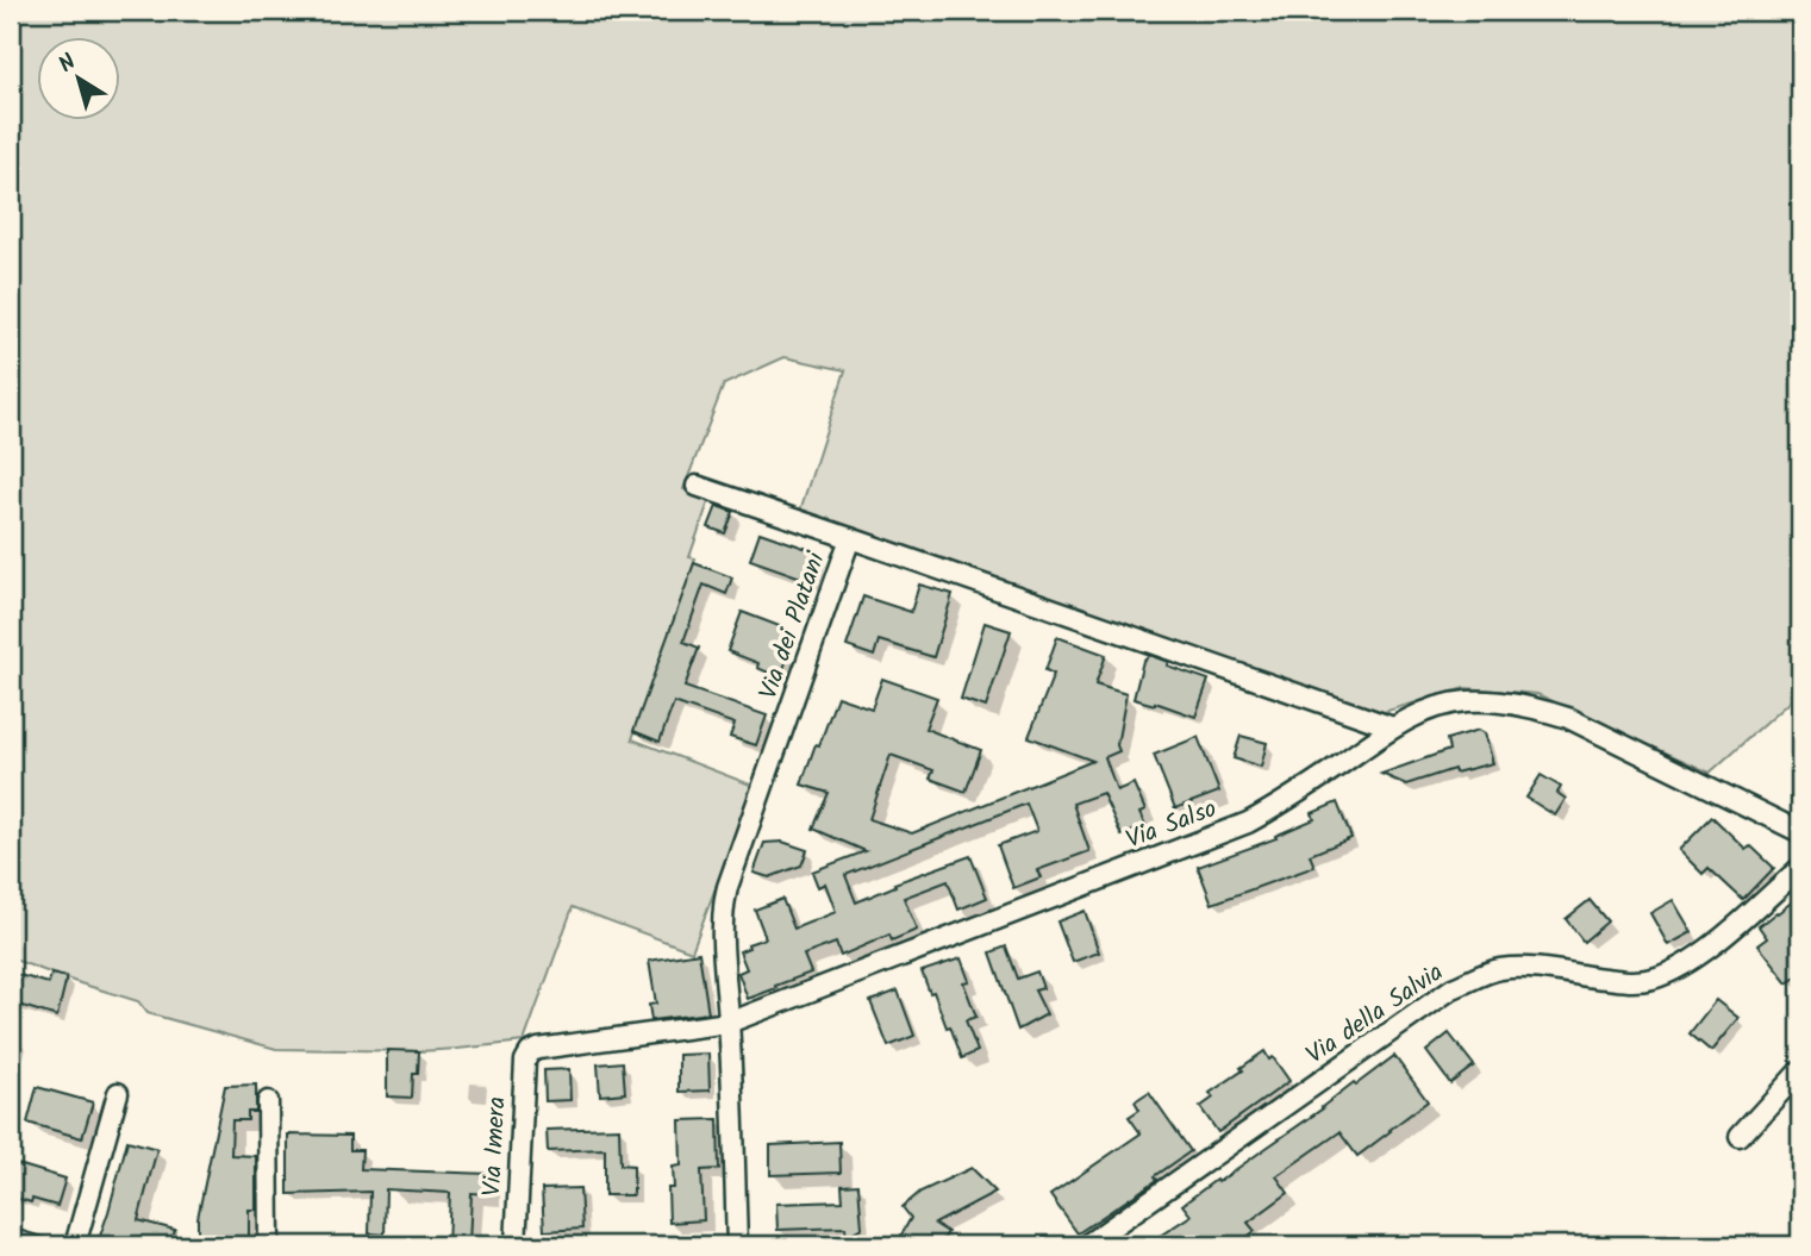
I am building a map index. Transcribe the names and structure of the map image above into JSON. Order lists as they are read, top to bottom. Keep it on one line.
{"streets":{"street":["Via dei Platani","Via Salso","Via della Salvia","Via Imera"]},"crossings":[["Via dei Platani","Via Salso"],["Via Salso","Via Imera"]],"north":"top left"}
